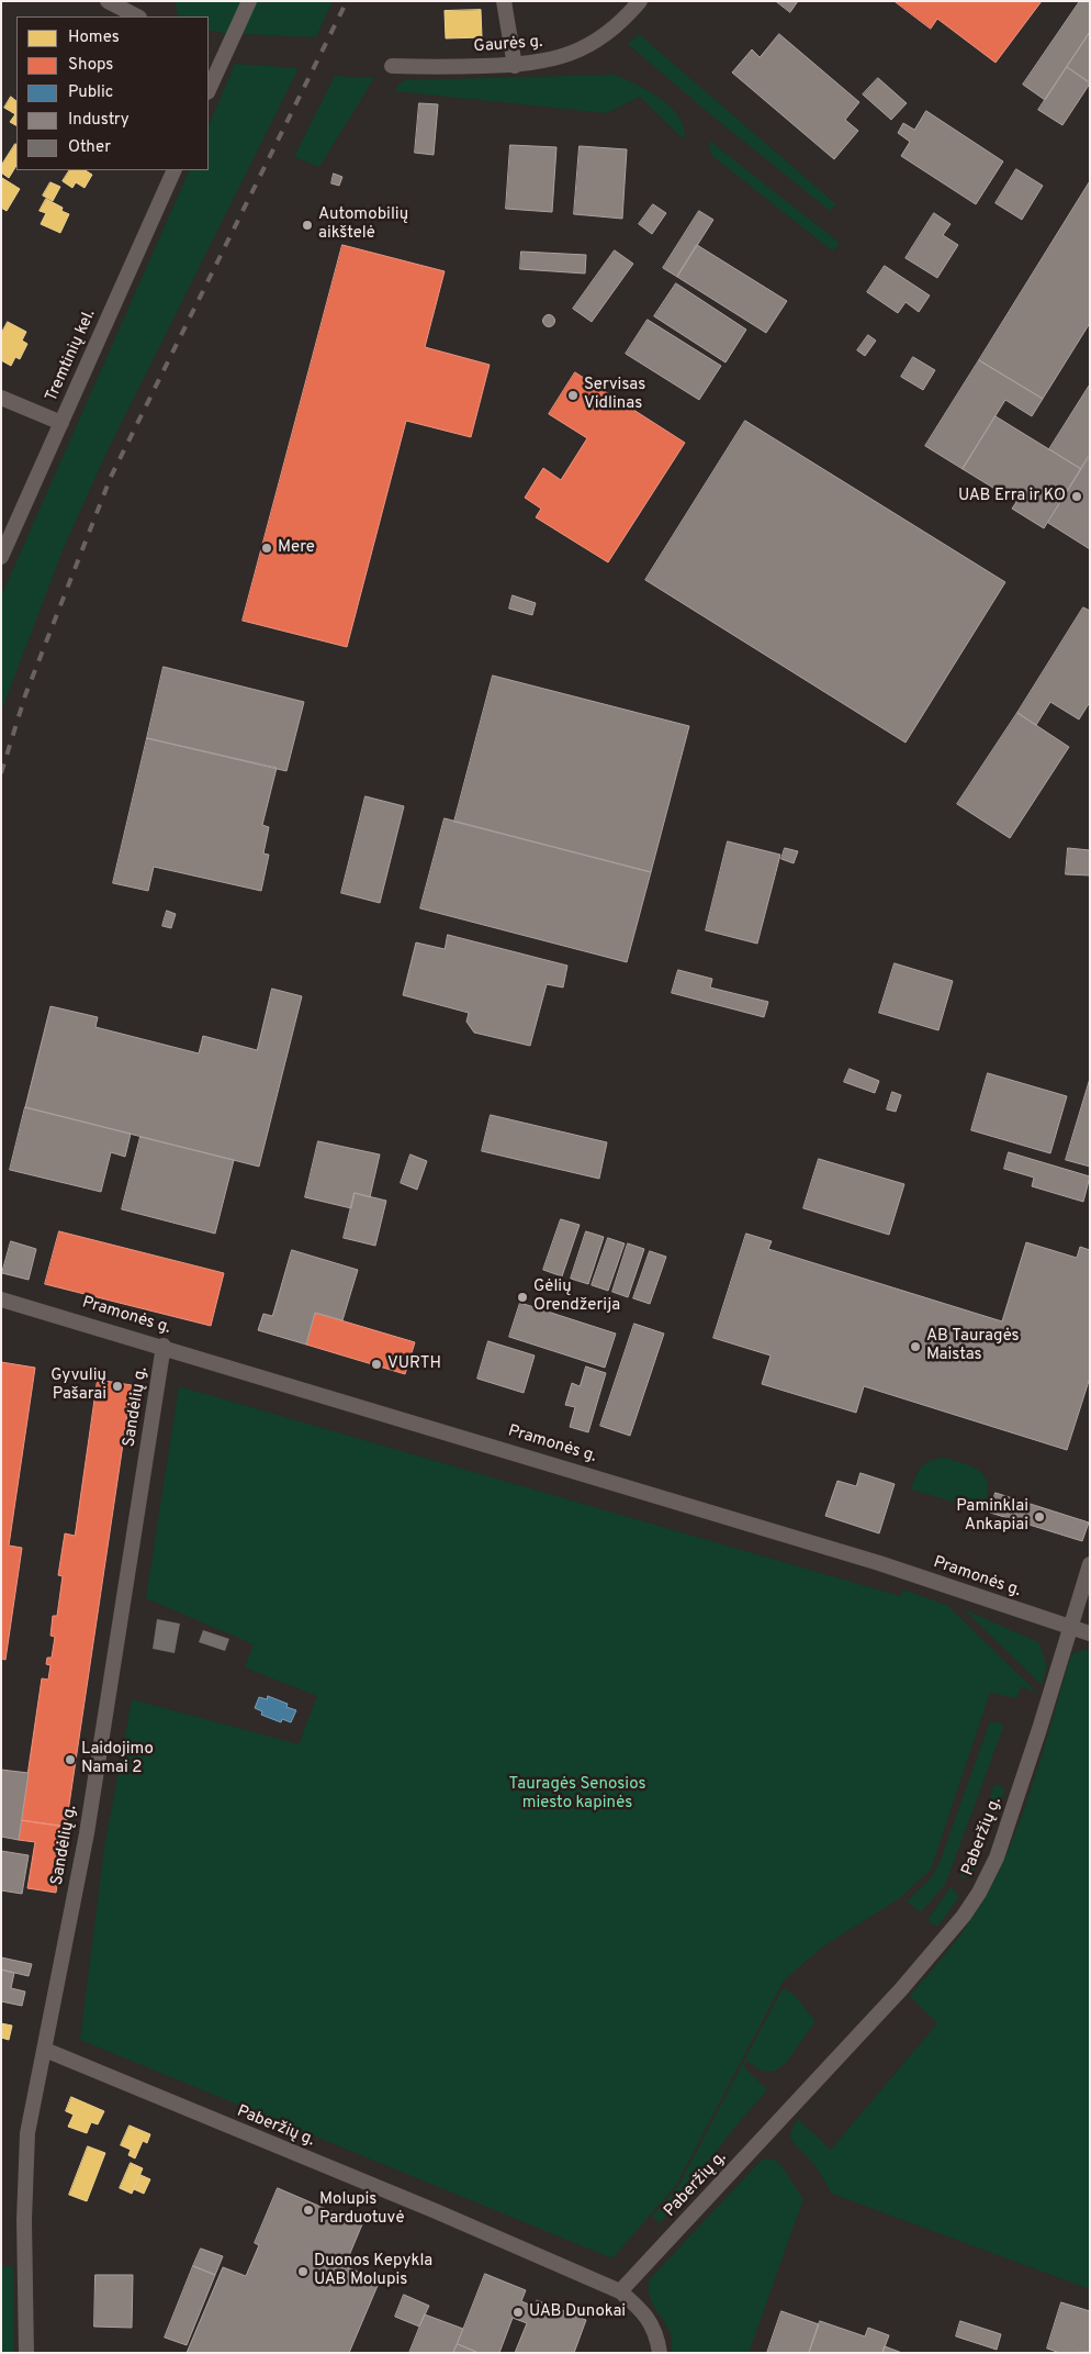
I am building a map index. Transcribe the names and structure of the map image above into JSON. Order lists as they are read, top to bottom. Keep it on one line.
{"streets":{"street":["Gaurės g.","Tremtinių kel.","Pramonės g.","Sandėlių g.","Paberžių g."]},"crossings":[["Pramonės g.","Sandėlių g."],["Pramonės g.","Paberžių g."],["Sandėlių g.","Paberžių g."]],"parks":["Tauragės Senosios miesto kapinės"],"places":["Automobilių aikštelė","Servisas Vidlinas","UAB Erra ir KO","Mere","Gėlių Orendžerija","AB Tauragės Maistas","VURTH","Gyvulių Pašarai","Paminklai Ankapiai","Laidojimo Namai 2","Molupis Parduotuvė","Duonos Kepykla UAB Molupis","UAB Dunokai"],"legend":["Homes","Shops","Public","Industry","Other"]}
